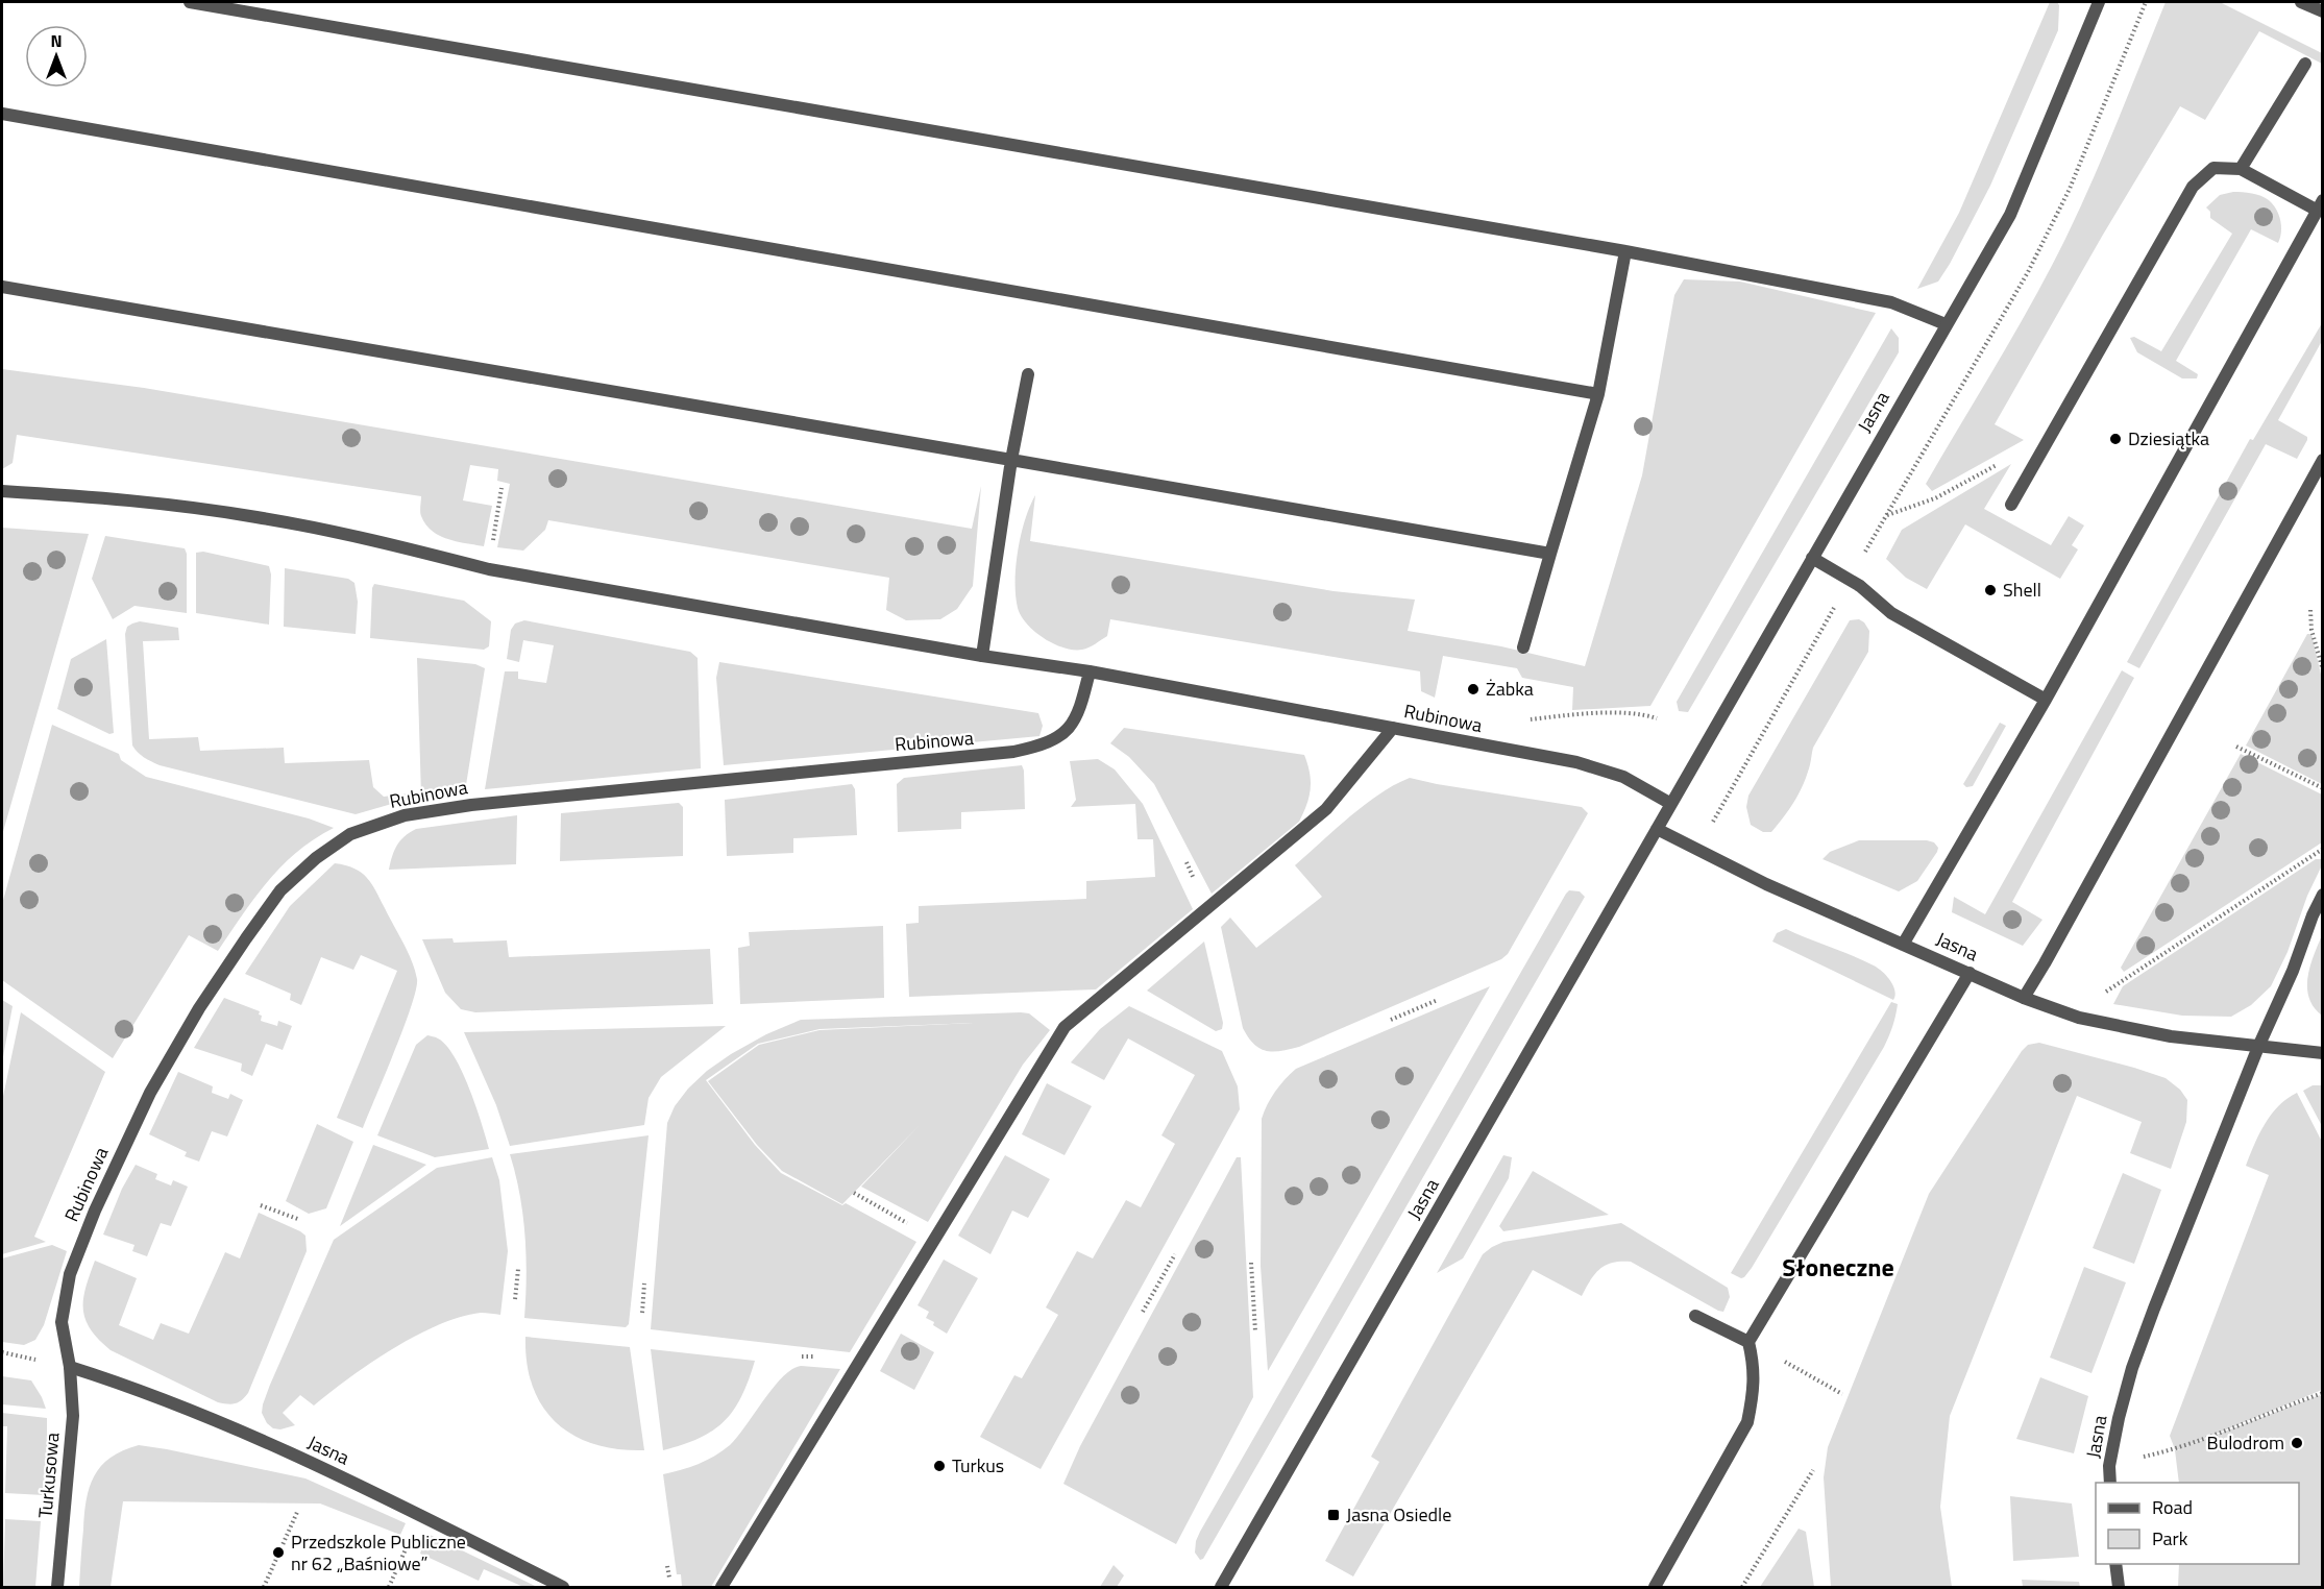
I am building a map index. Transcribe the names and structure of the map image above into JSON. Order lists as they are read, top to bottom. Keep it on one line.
{"streets":{"street":["Jasna","Rubinowa","Turkusowa"]},"crossings":[["Jasna","Rubinowa"],["Jasna","Turkusowa"],["Rubinowa","Turkusowa"]],"districts":["Słoneczne"],"places":{"other":["Dziesiątka","Shell","Żabka","Bulodrom","Turkus","Przedszkole Publiczne nr 62 „Baśniowe”"],"transit":["Jasna Osiedle"]},"legend":["Road","Park"],"north":"top"}
